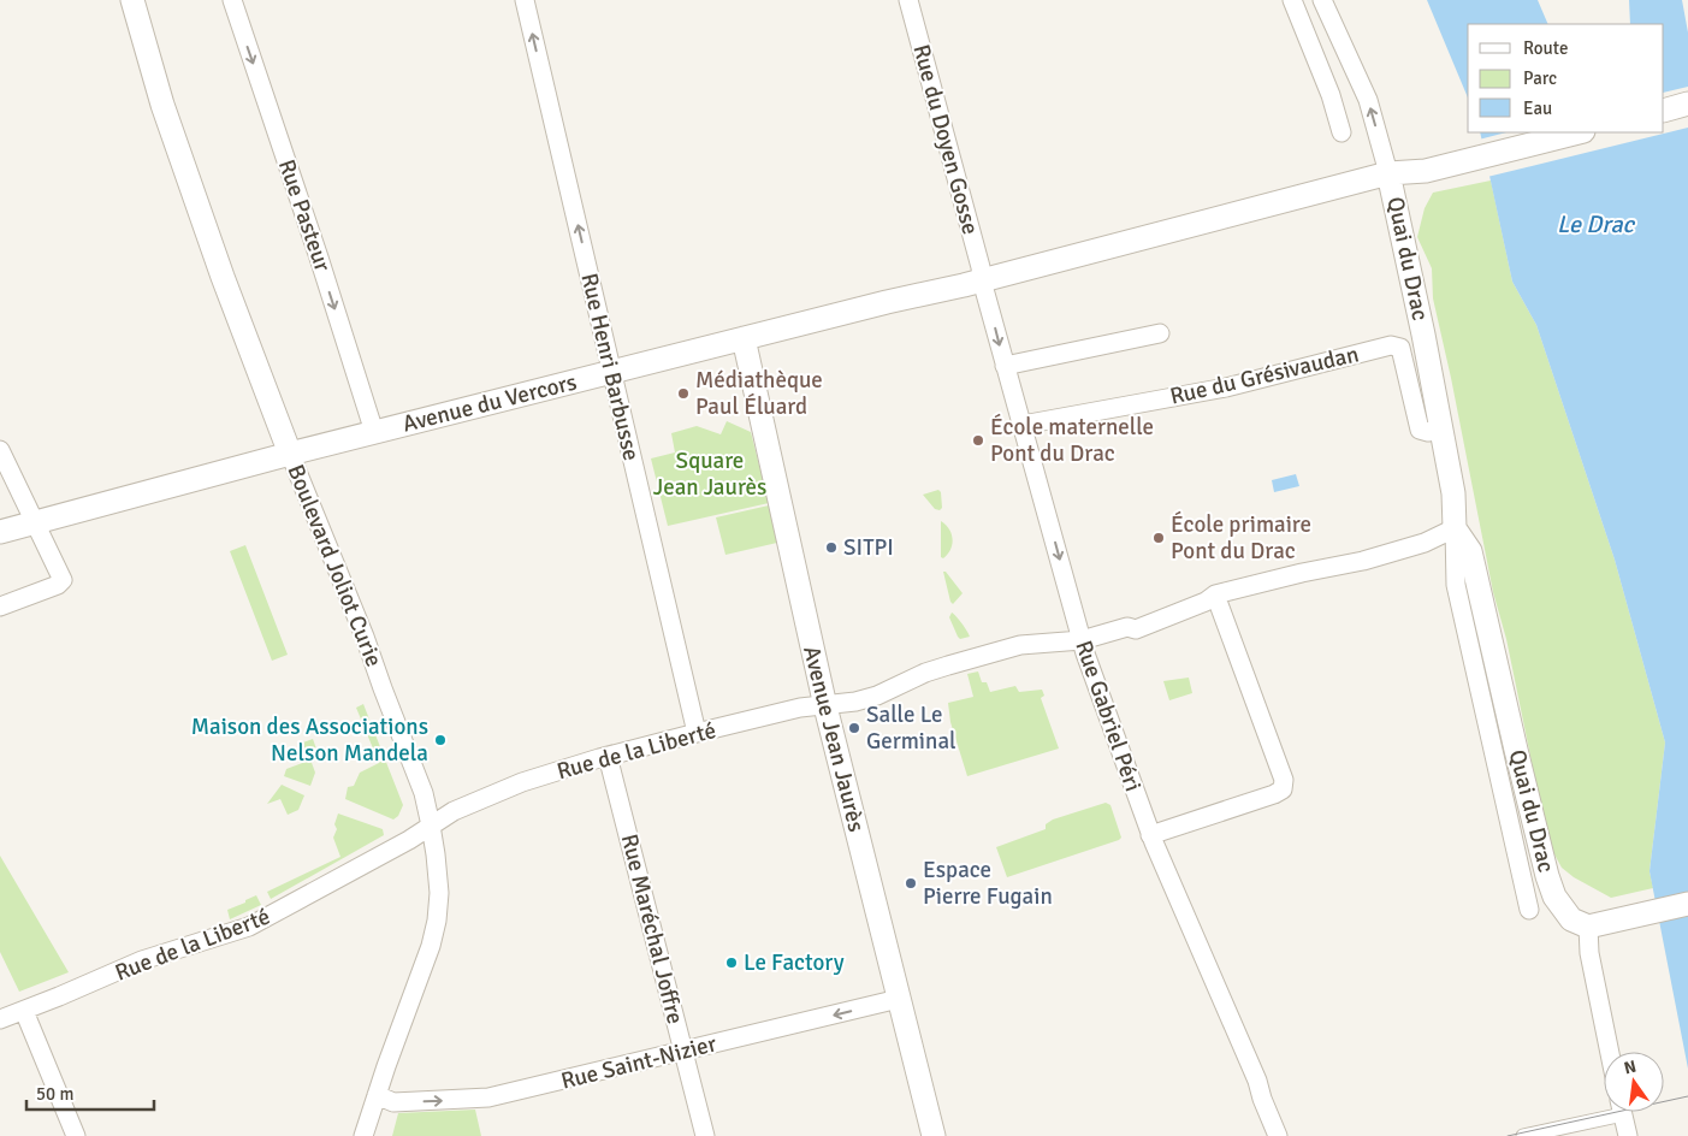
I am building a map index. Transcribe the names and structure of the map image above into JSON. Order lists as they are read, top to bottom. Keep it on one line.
{"streets":{"street":["Rue du Doyen Gosse","Rue Pasteur","Quai du Drac","Rue Henri Barbusse","Rue du Grésivaudan","Avenue du Vercors","Boulevard Joliot Curie","Rue Gabriel Péri","Avenue Jean Jaurès","Rue de la Liberté","Rue Maréchal Joffre","Rue Saint-Nizier"]},"crossings":[["Rue du Doyen Gosse","Avenue du Vercors"],["Rue du Doyen Gosse","Rue Gabriel Péri"],["Rue Pasteur","Avenue du Vercors"],["Quai du Drac","Rue du Grésivaudan"],["Quai du Drac","Avenue du Vercors"],["Quai du Drac","Rue de la Liberté"],["Rue Henri Barbusse","Avenue du Vercors"],["Rue Henri Barbusse","Rue de la Liberté"],["Rue du Grésivaudan","Rue Gabriel Péri"],["Avenue du Vercors","Boulevard Joliot Curie"],["Avenue du Vercors","Rue Gabriel Péri"],["Avenue du Vercors","Avenue Jean Jaurès"],["Boulevard Joliot Curie","Rue de la Liberté"],["Boulevard Joliot Curie","Rue Saint-Nizier"],["Rue Gabriel Péri","Rue de la Liberté"],["Avenue Jean Jaurès","Rue de la Liberté"],["Avenue Jean Jaurès","Rue Saint-Nizier"],["Rue de la Liberté","Rue Maréchal Joffre"],["Rue Maréchal Joffre","Rue Saint-Nizier"]],"one_way":["Rue Pasteur","Rue Henri Barbusse"],"water":["Le Drac"],"parks":["Square Jean Jaurès"],"places":["Médiathèque Paul Éluard","École maternelle Pont du Drac","École primaire Pont du Drac","SITPI","Salle Le Germinal","Maison des Associations Nelson Mandela","Espace Pierre Fugain","Le Factory"],"legend":["Route","Parc","Eau"],"scale_bar":"50 m","north":"top"}
